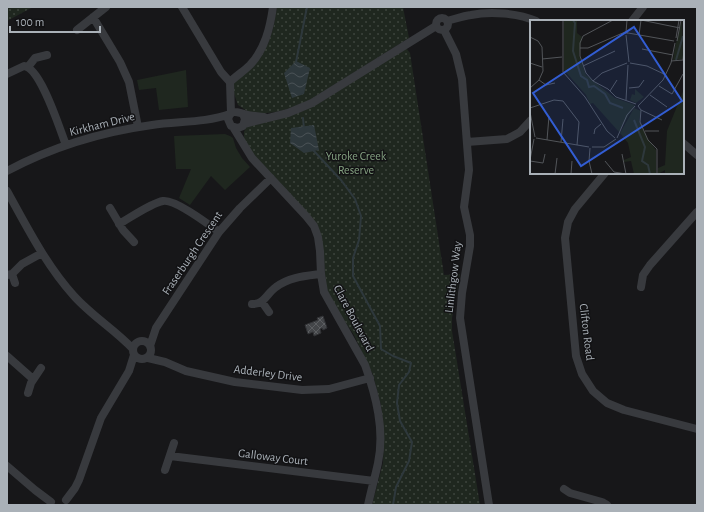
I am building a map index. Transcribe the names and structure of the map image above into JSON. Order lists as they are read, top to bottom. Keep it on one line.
{"streets":{"street":["Kirkham Drive","Fraserburgh Crescent","Linlithgow Way","Clare Boulevard","Clifton Road","Adderley Drive","Galloway Court"]},"crossings":[["Kirkham Drive","Clare Boulevard"],["Fraserburgh Crescent","Clare Boulevard"],["Fraserburgh Crescent","Adderley Drive"],["Clare Boulevard","Adderley Drive"],["Clare Boulevard","Galloway Court"]],"parks":["Yuroke Creek Reserve"],"scale_bar":"100 m"}
